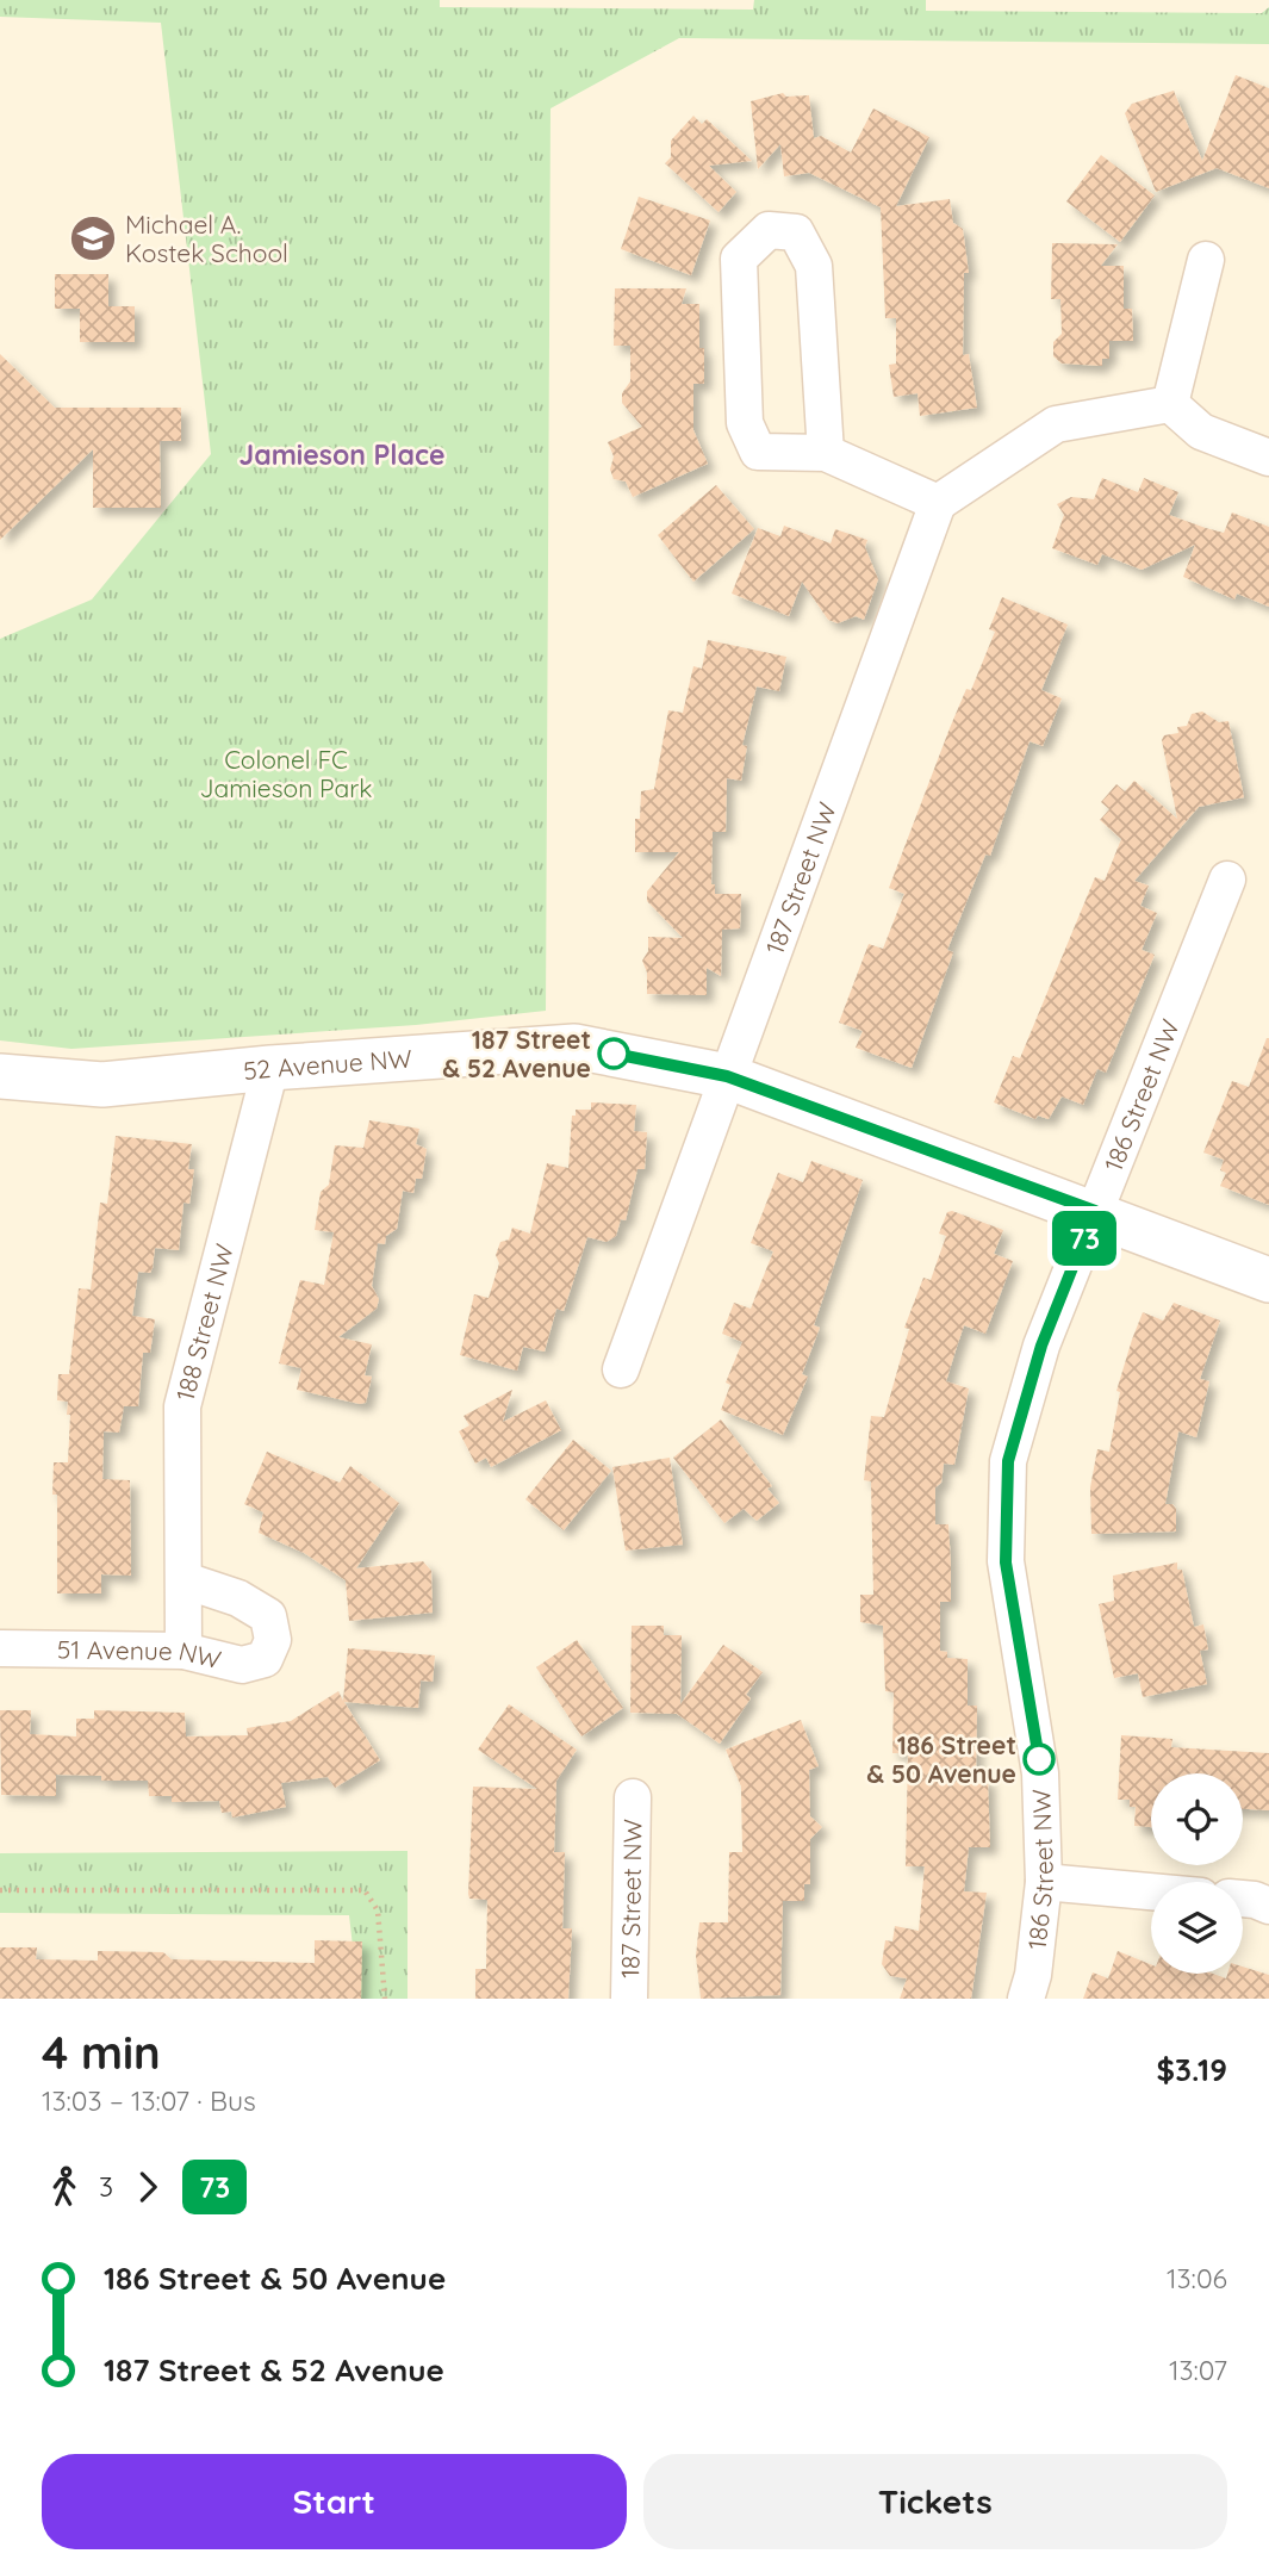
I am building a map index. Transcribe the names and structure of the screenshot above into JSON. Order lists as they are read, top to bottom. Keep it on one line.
{"streets":{"street":["187 Street NW","52 Avenue NW","186 Street NW","188 Street NW","51 Avenue NW"]},"crossings":[["187 Street NW","52 Avenue NW"],["52 Avenue NW","186 Street NW"],["52 Avenue NW","188 Street NW"],["188 Street NW","51 Avenue NW"]],"districts":["Jamieson Place"],"parks":["Colonel FC Jamieson Park"],"places":{"school or university":["Michael A. Kostek School"],"other":["187 Street & 52 Avenue","186 Street & 50 Avenue"]},"lines":["bus line 73"],"page":{"on_map":"73","heading":["4 min","13:03 – 13:07 · Bus","$3.19"],"legs":["3","73"],"list":[{"name":"186 Street & 50 Avenue","value":"13:06"},{"name":"187 Street & 52 Avenue","value":"13:07"}],"buttons":["Start","Tickets"]}}
